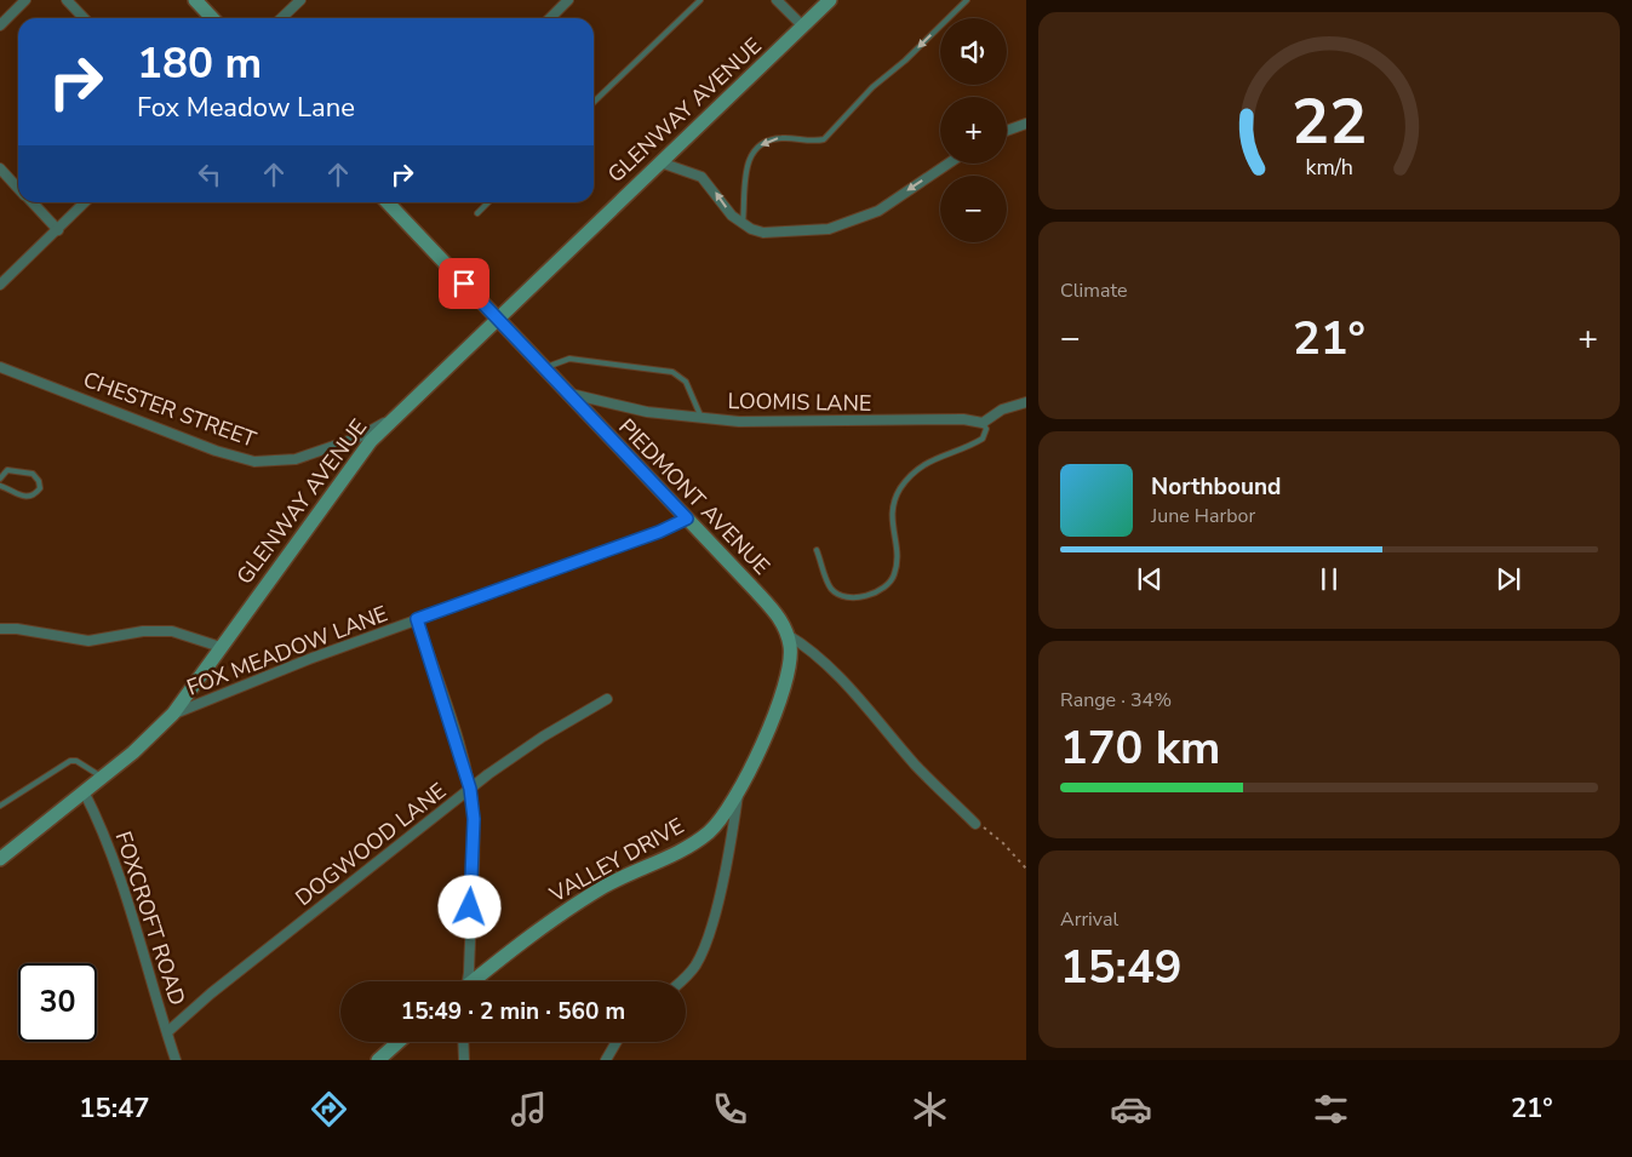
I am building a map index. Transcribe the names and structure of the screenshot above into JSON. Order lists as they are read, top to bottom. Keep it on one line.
{"streets":{"street":["GLENWAY AVENUE","LOOMIS LANE","CHESTER STREET","PIEDMONT AVENUE","FOX MEADOW LANE","DOGWOOD LANE","VALLEY DRIVE","FOXCROFT ROAD"]},"crossings":[["GLENWAY AVENUE","CHESTER STREET"],["GLENWAY AVENUE","PIEDMONT AVENUE"],["GLENWAY AVENUE","FOX MEADOW LANE"],["GLENWAY AVENUE","FOXCROFT ROAD"],["LOOMIS LANE","PIEDMONT AVENUE"],["PIEDMONT AVENUE","FOX MEADOW LANE"],["PIEDMONT AVENUE","VALLEY DRIVE"],["DOGWOOD LANE","FOXCROFT ROAD"]],"page":{"map_buttons":["+","−"],"turn":["180 m","Fox Meadow Lane"],"tile":["Climate",["Range · 34%","170 km"],["Arrival","15:49"]],"heat":["−","21°","+"],"song":["Northbound","June Harbor"],"limit":"30","trip":"15:49 · 2 min · 560 m","tabs":["15:47","21°"],"gauge":["22","km/h"]}}
